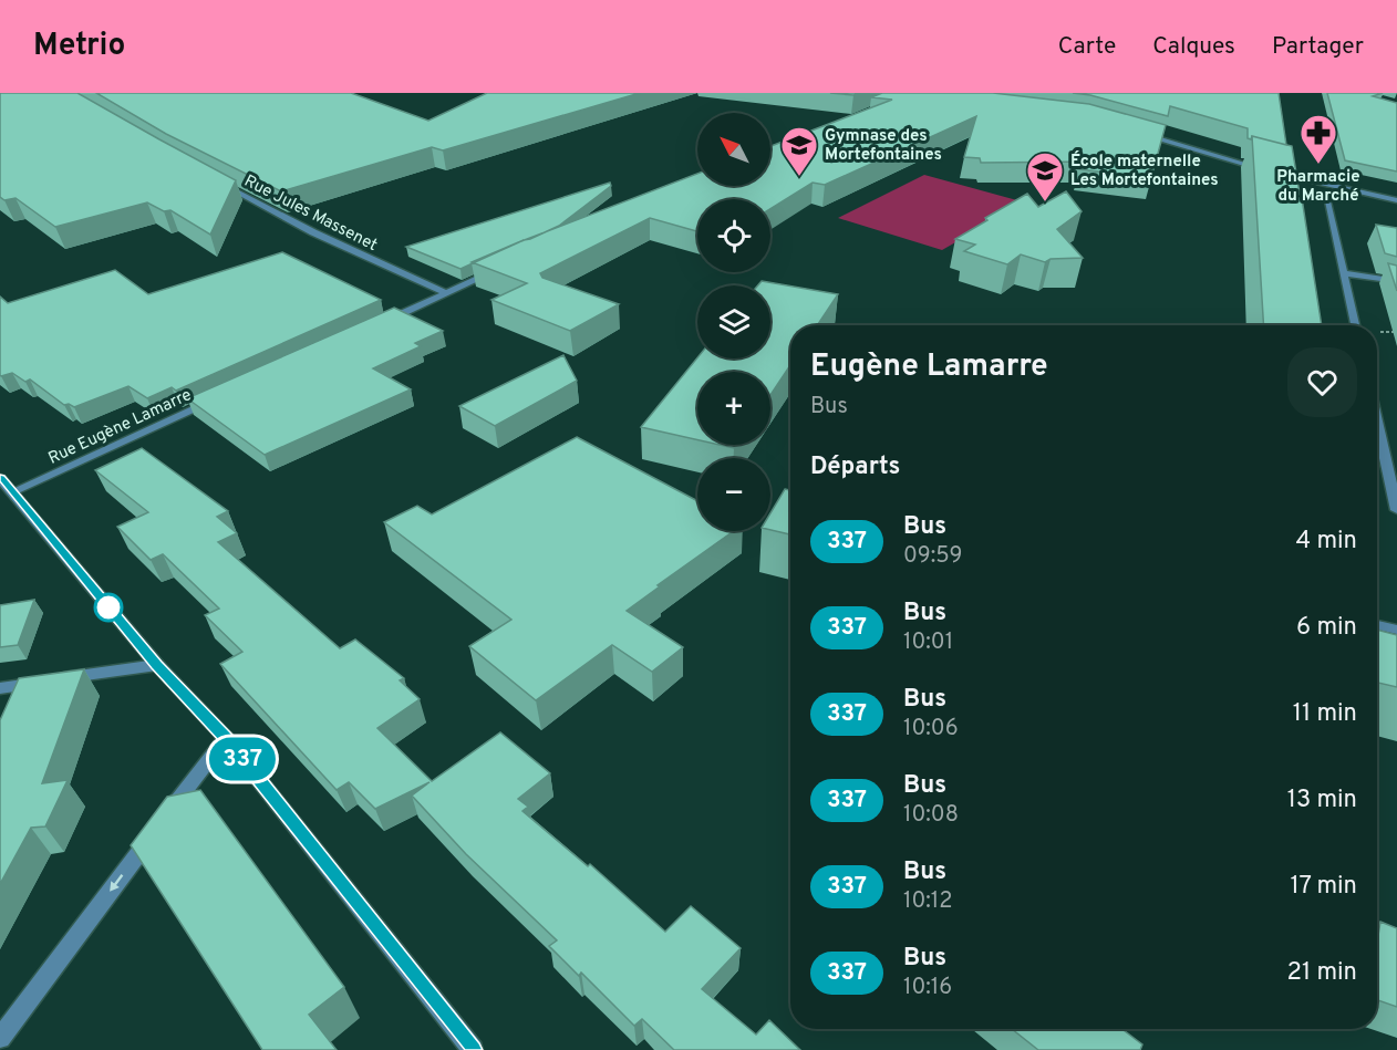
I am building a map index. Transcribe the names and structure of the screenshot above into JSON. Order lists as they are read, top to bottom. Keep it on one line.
{"streets":{"street":["Rue Jules Massenet","Rue Eugène Lamarre"]},"places":{"pharmacy":["Pharmacie du Marché"],"school or university":["Gymnase des Mortefontaines","École maternelle Les Mortefontaines"]},"lines":["bus line 337"],"north":"top left","page":{"header":"Metrio","nav":["Carte","Calques","Partager"],"on_map":"337","map_buttons":["+","−"],"heading":[["Eugène Lamarre","Bus"],"Départs"],"list":[{"mark":"337","name":"Bus","note":"09:59","value":"4 min"},{"mark":"337","name":"Bus","note":"10:01","value":"6 min"},{"mark":"337","name":"Bus","note":"10:06","value":"11 min"},{"mark":"337","name":"Bus","note":"10:08","value":"13 min"},{"mark":"337","name":"Bus","note":"10:12","value":"17 min"},{"mark":"337","name":"Bus","note":"10:16","value":"21 min"}]}}
